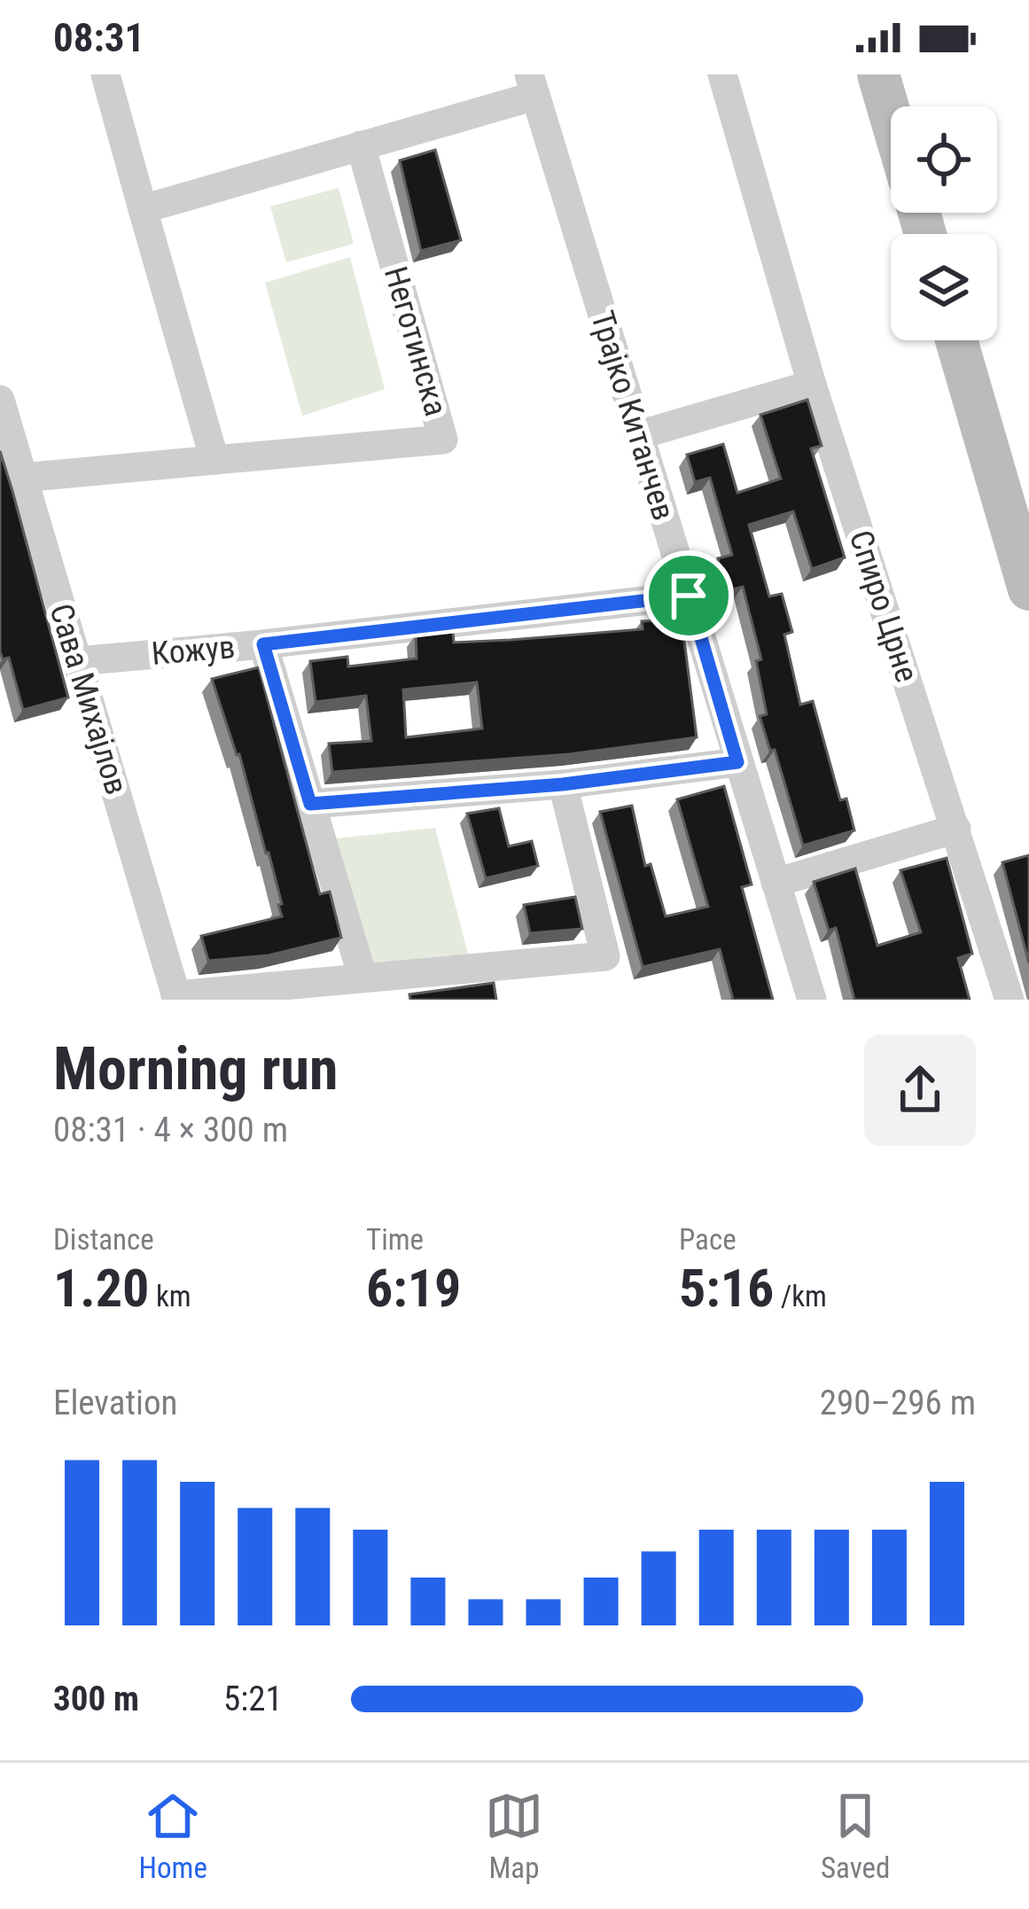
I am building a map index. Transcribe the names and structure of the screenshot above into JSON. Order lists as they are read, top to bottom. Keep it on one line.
{"streets":{"street":["Неготинска","Трајко Китанчев","Спиро Црне","Кожув","Сава Михајлов"]},"crossings":[["Неготинска","Сава Михајлов"],["Трајко Китанчев","Кожув"],["Кожув","Сава Михајлов"]],"page":{"status":"08:31","heading":["Morning run","08:31 · 4 × 300 m"],"stats":[["Distance","1.20 km"],["Time","6:19"],["Pace","5:16 /km"]],"chart":["Elevation","290–296 m"],"list":[{"name":"300 m","note":"5:21"}],"tabs":["Home","Map","Saved"]}}
